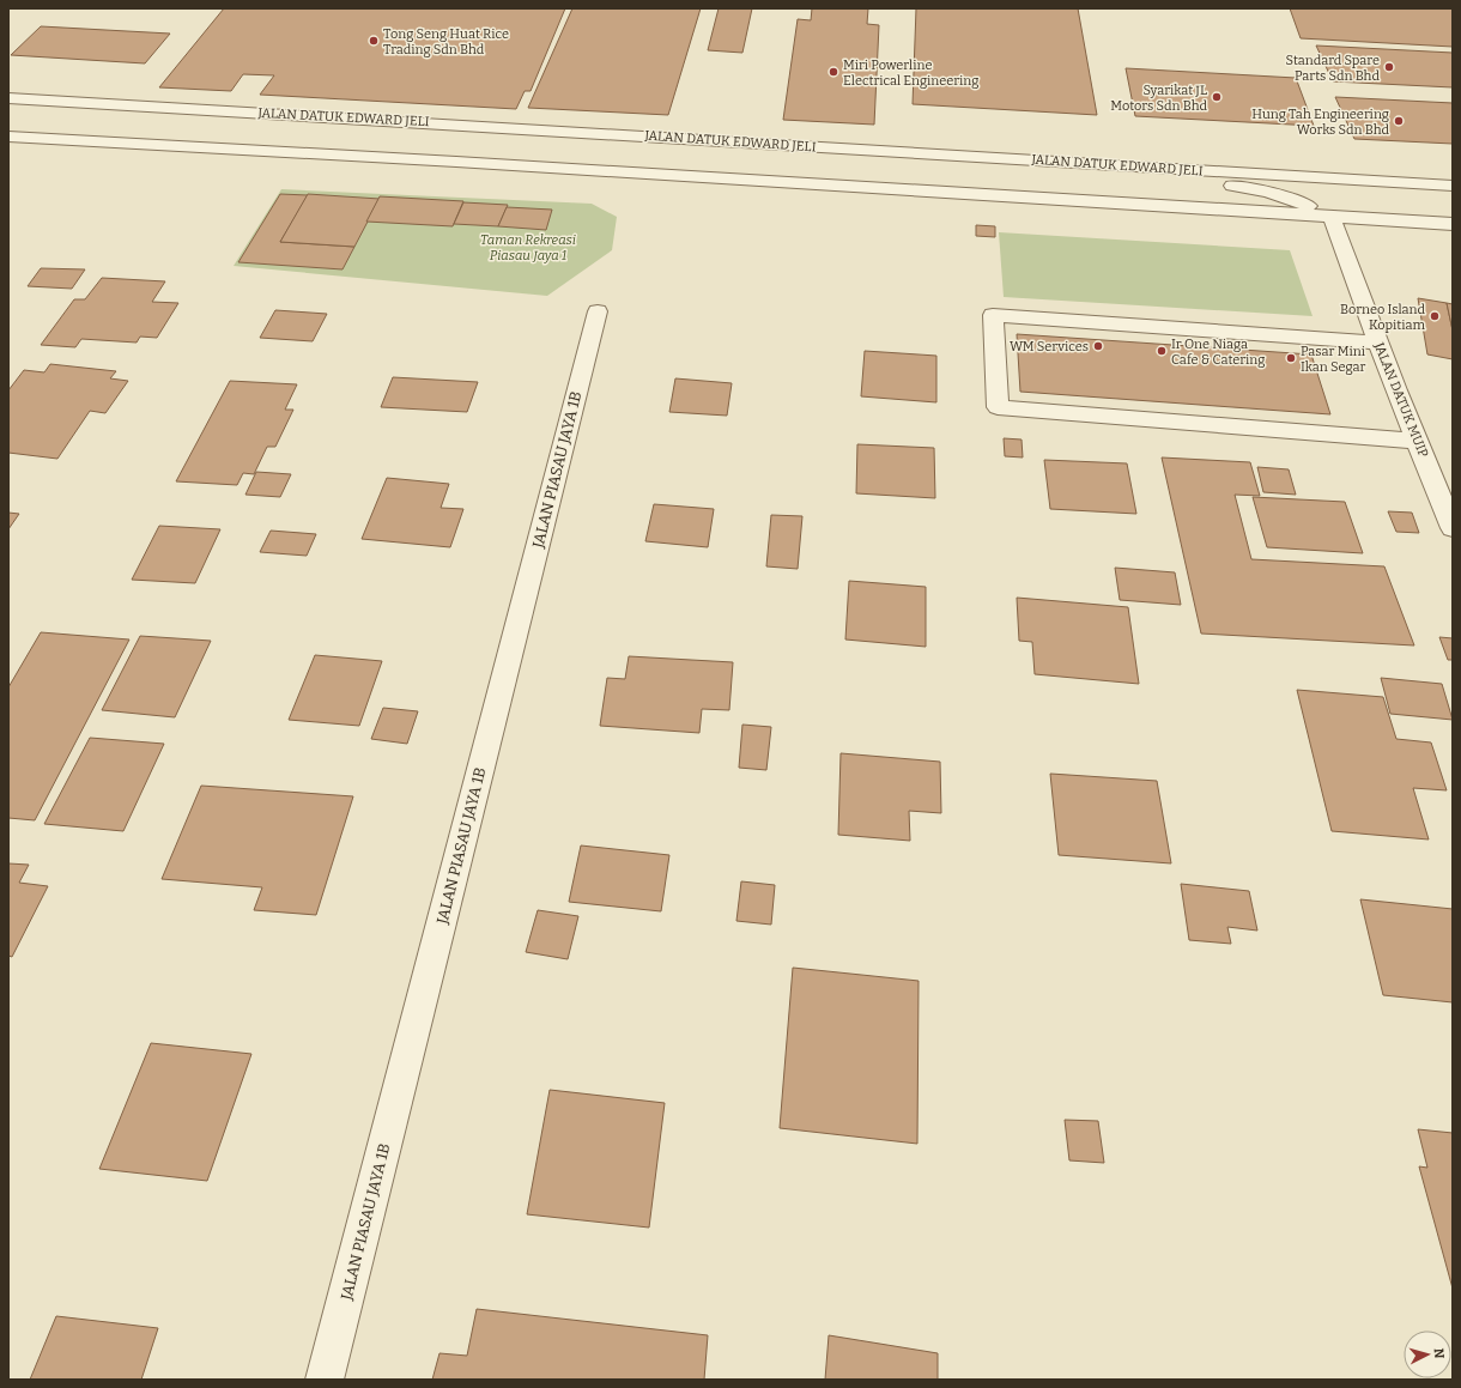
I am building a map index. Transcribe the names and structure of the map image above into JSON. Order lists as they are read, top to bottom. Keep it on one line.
{"streets":{"street":["JALAN DATUK EDWARD JELI","JALAN DATUK MUIP","JALAN PIASAU JAYA 1B"]},"parks":["Taman Rekreasi Piasau Jaya 1"],"places":["Tong Seng Huat Rice Trading Sdn Bhd","Standard Spare Parts Sdn Bhd","Miri Powerline Electrical Engineering","Syarikat JL Motors Sdn Bhd","Hung Tah Engineering Works Sdn Bhd","Borneo Island Kopitiam","WM Services","Ir One Niaga Cafe & Catering","Pasar Mini Ikan Segar"],"north":"right"}
